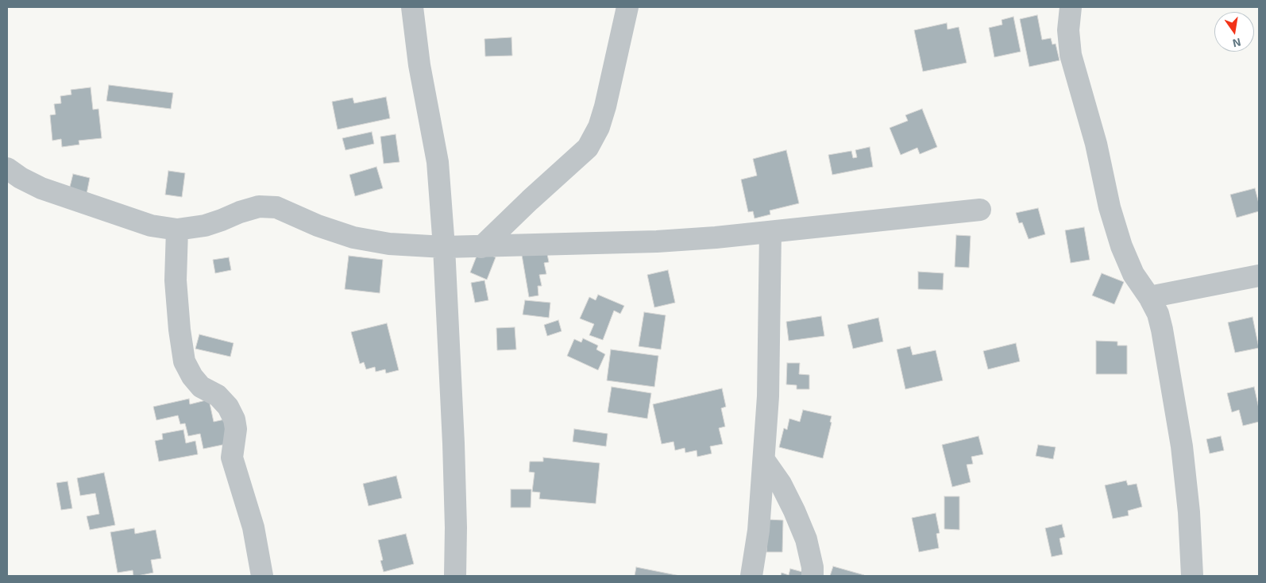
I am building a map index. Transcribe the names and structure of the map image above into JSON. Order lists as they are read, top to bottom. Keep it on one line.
{"north":"bottom"}
